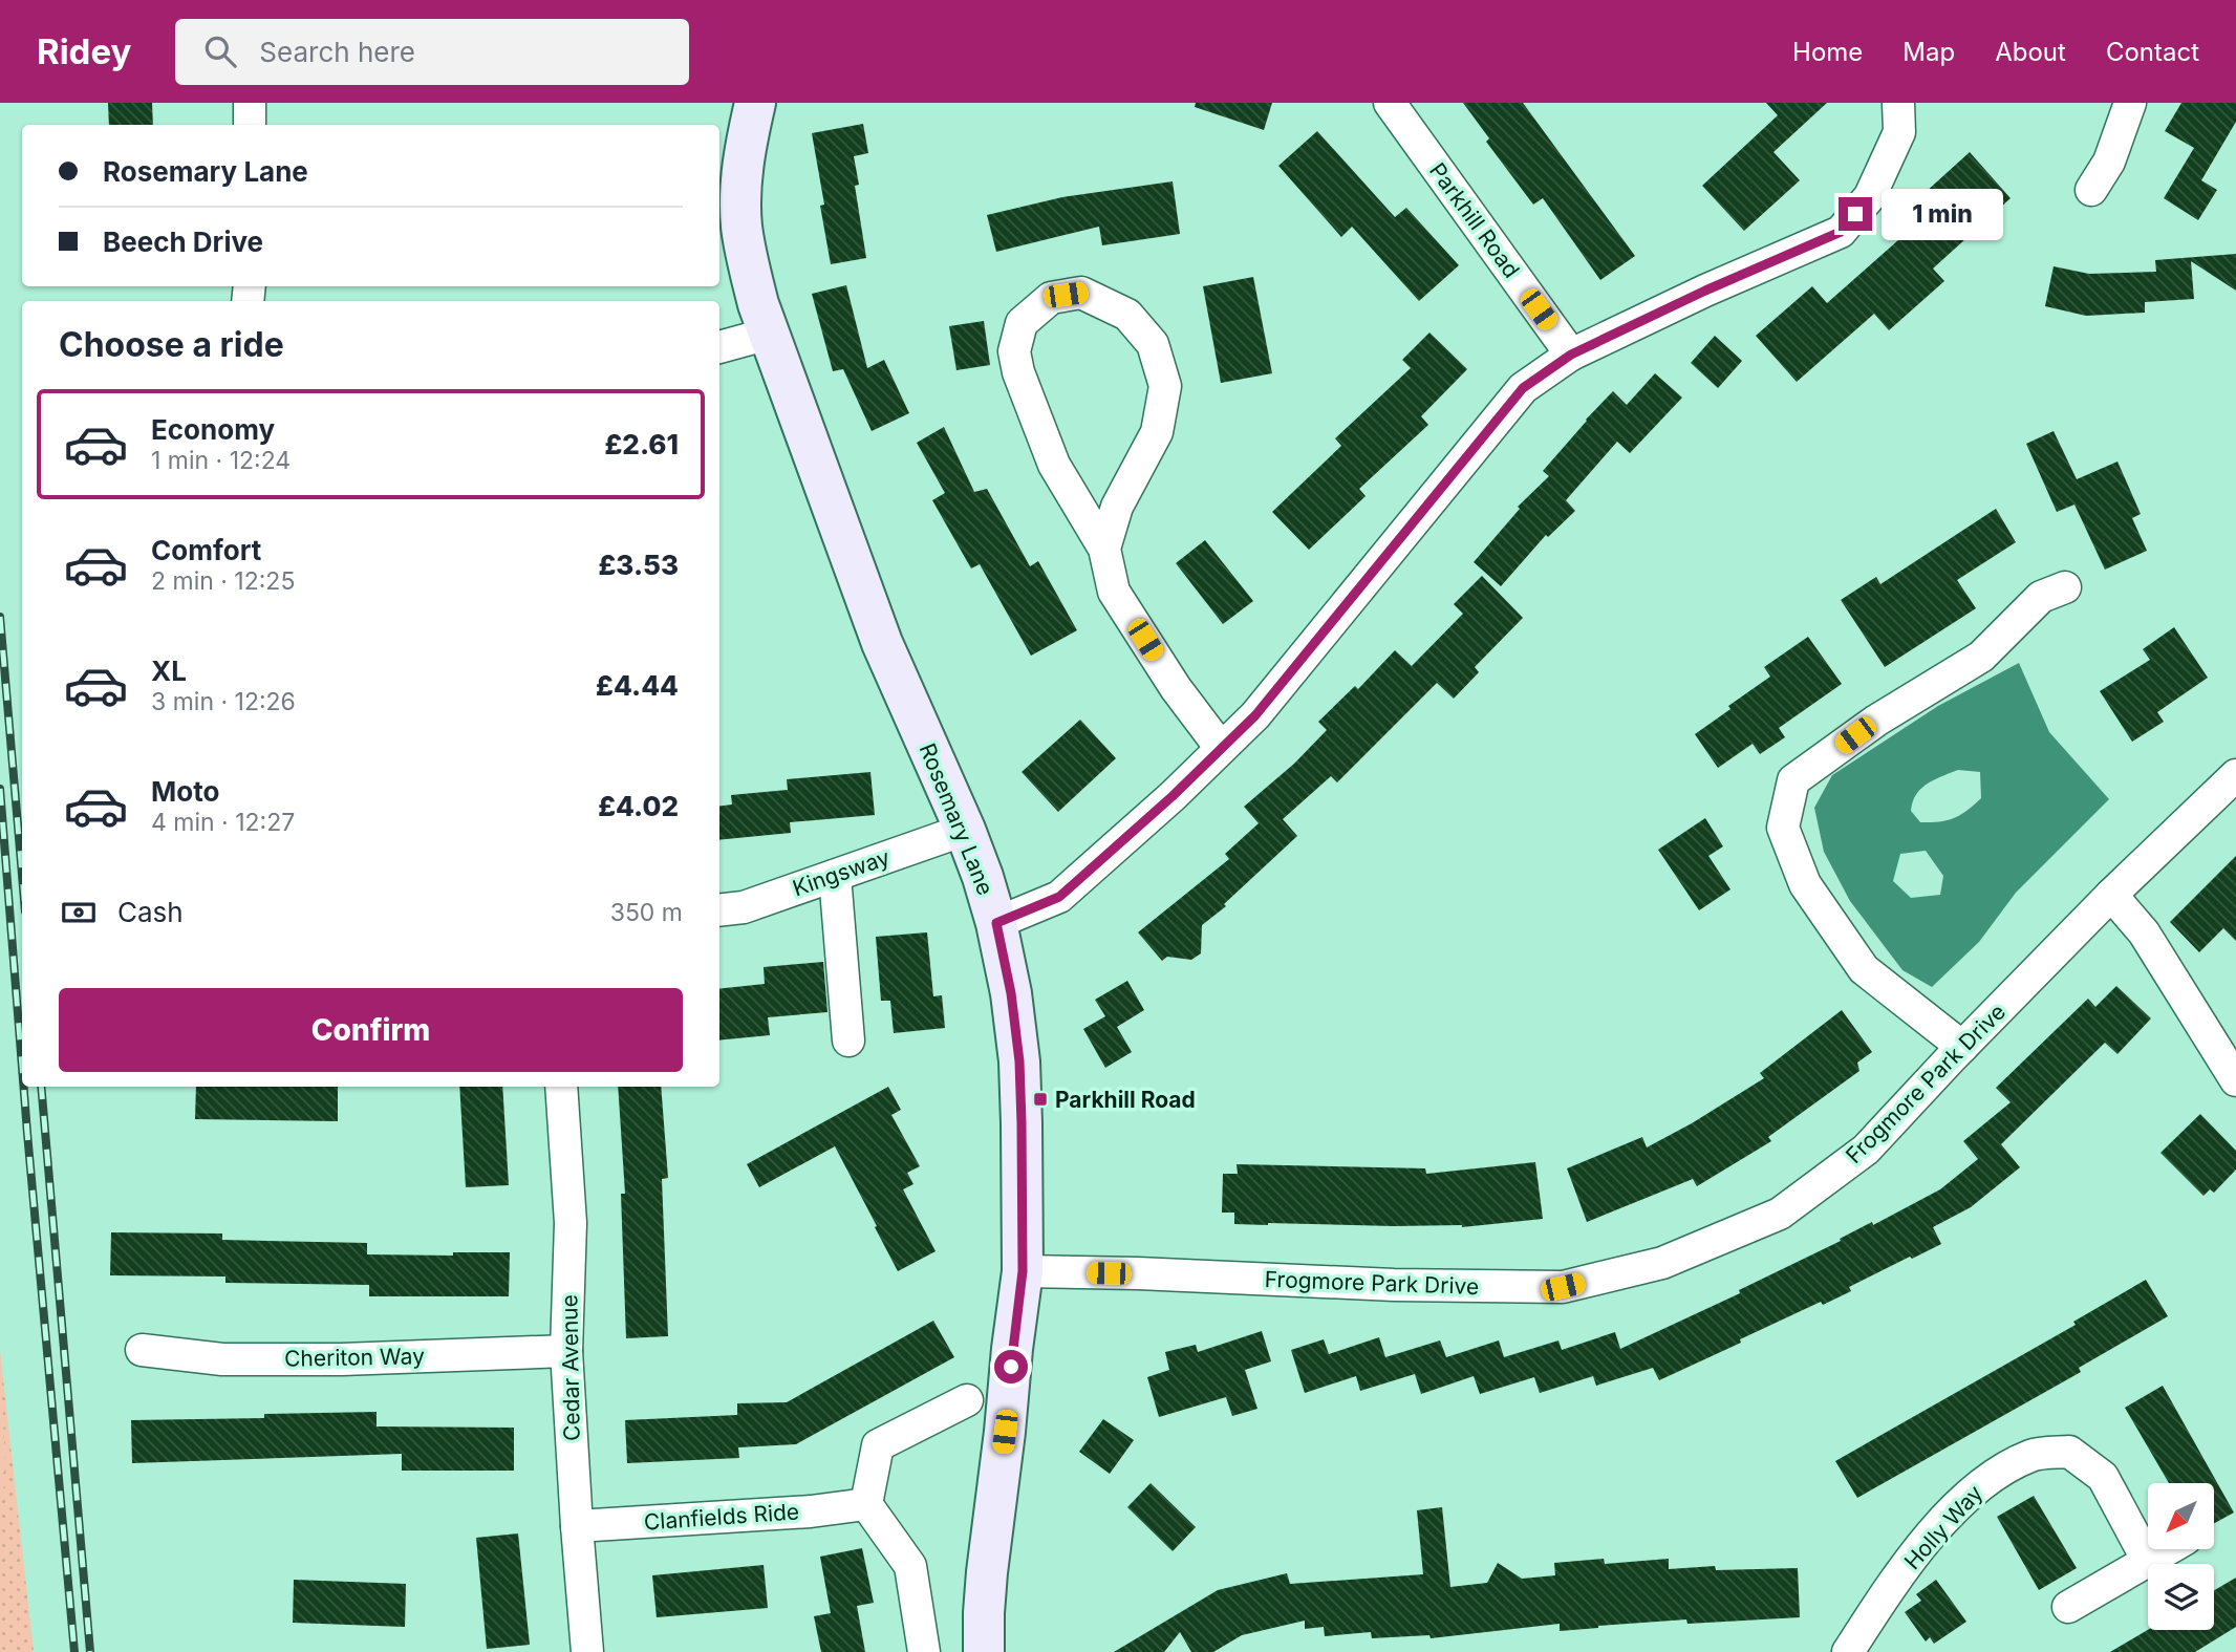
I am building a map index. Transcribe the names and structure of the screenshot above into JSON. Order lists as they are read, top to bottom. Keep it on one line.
{"streets":{"street":["Parkhill Road","Rosemary Lane","Kingsway","Frogmore Park Drive","Cheriton Way","Cedar Avenue","Clanfields Ride","Holly Way"]},"crossings":[["Rosemary Lane","Kingsway"],["Rosemary Lane","Frogmore Park Drive"],["Cheriton Way","Cedar Avenue"],["Cedar Avenue","Clanfields Ride"]],"places":{"transit":["Parkhill Road"]},"north":"bottom left","page":{"header":"Ridey","search":"Search here","nav":["Home","Map","About","Contact"],"banner":["Rosemary Lane","Beech Drive"],"bubble":"1 min","heading":"Choose a ride","list":[{"name":"Economy","note":"1 min · 12:24","value":"£2.61"},{"name":"Comfort","note":"2 min · 12:25","value":"£3.53"},{"name":"XL","note":"3 min · 12:26","value":"£4.44"},{"name":"Moto","note":"4 min · 12:27","value":"£4.02"}],"pay":["Cash","350 m"],"buttons":"Confirm"}}
